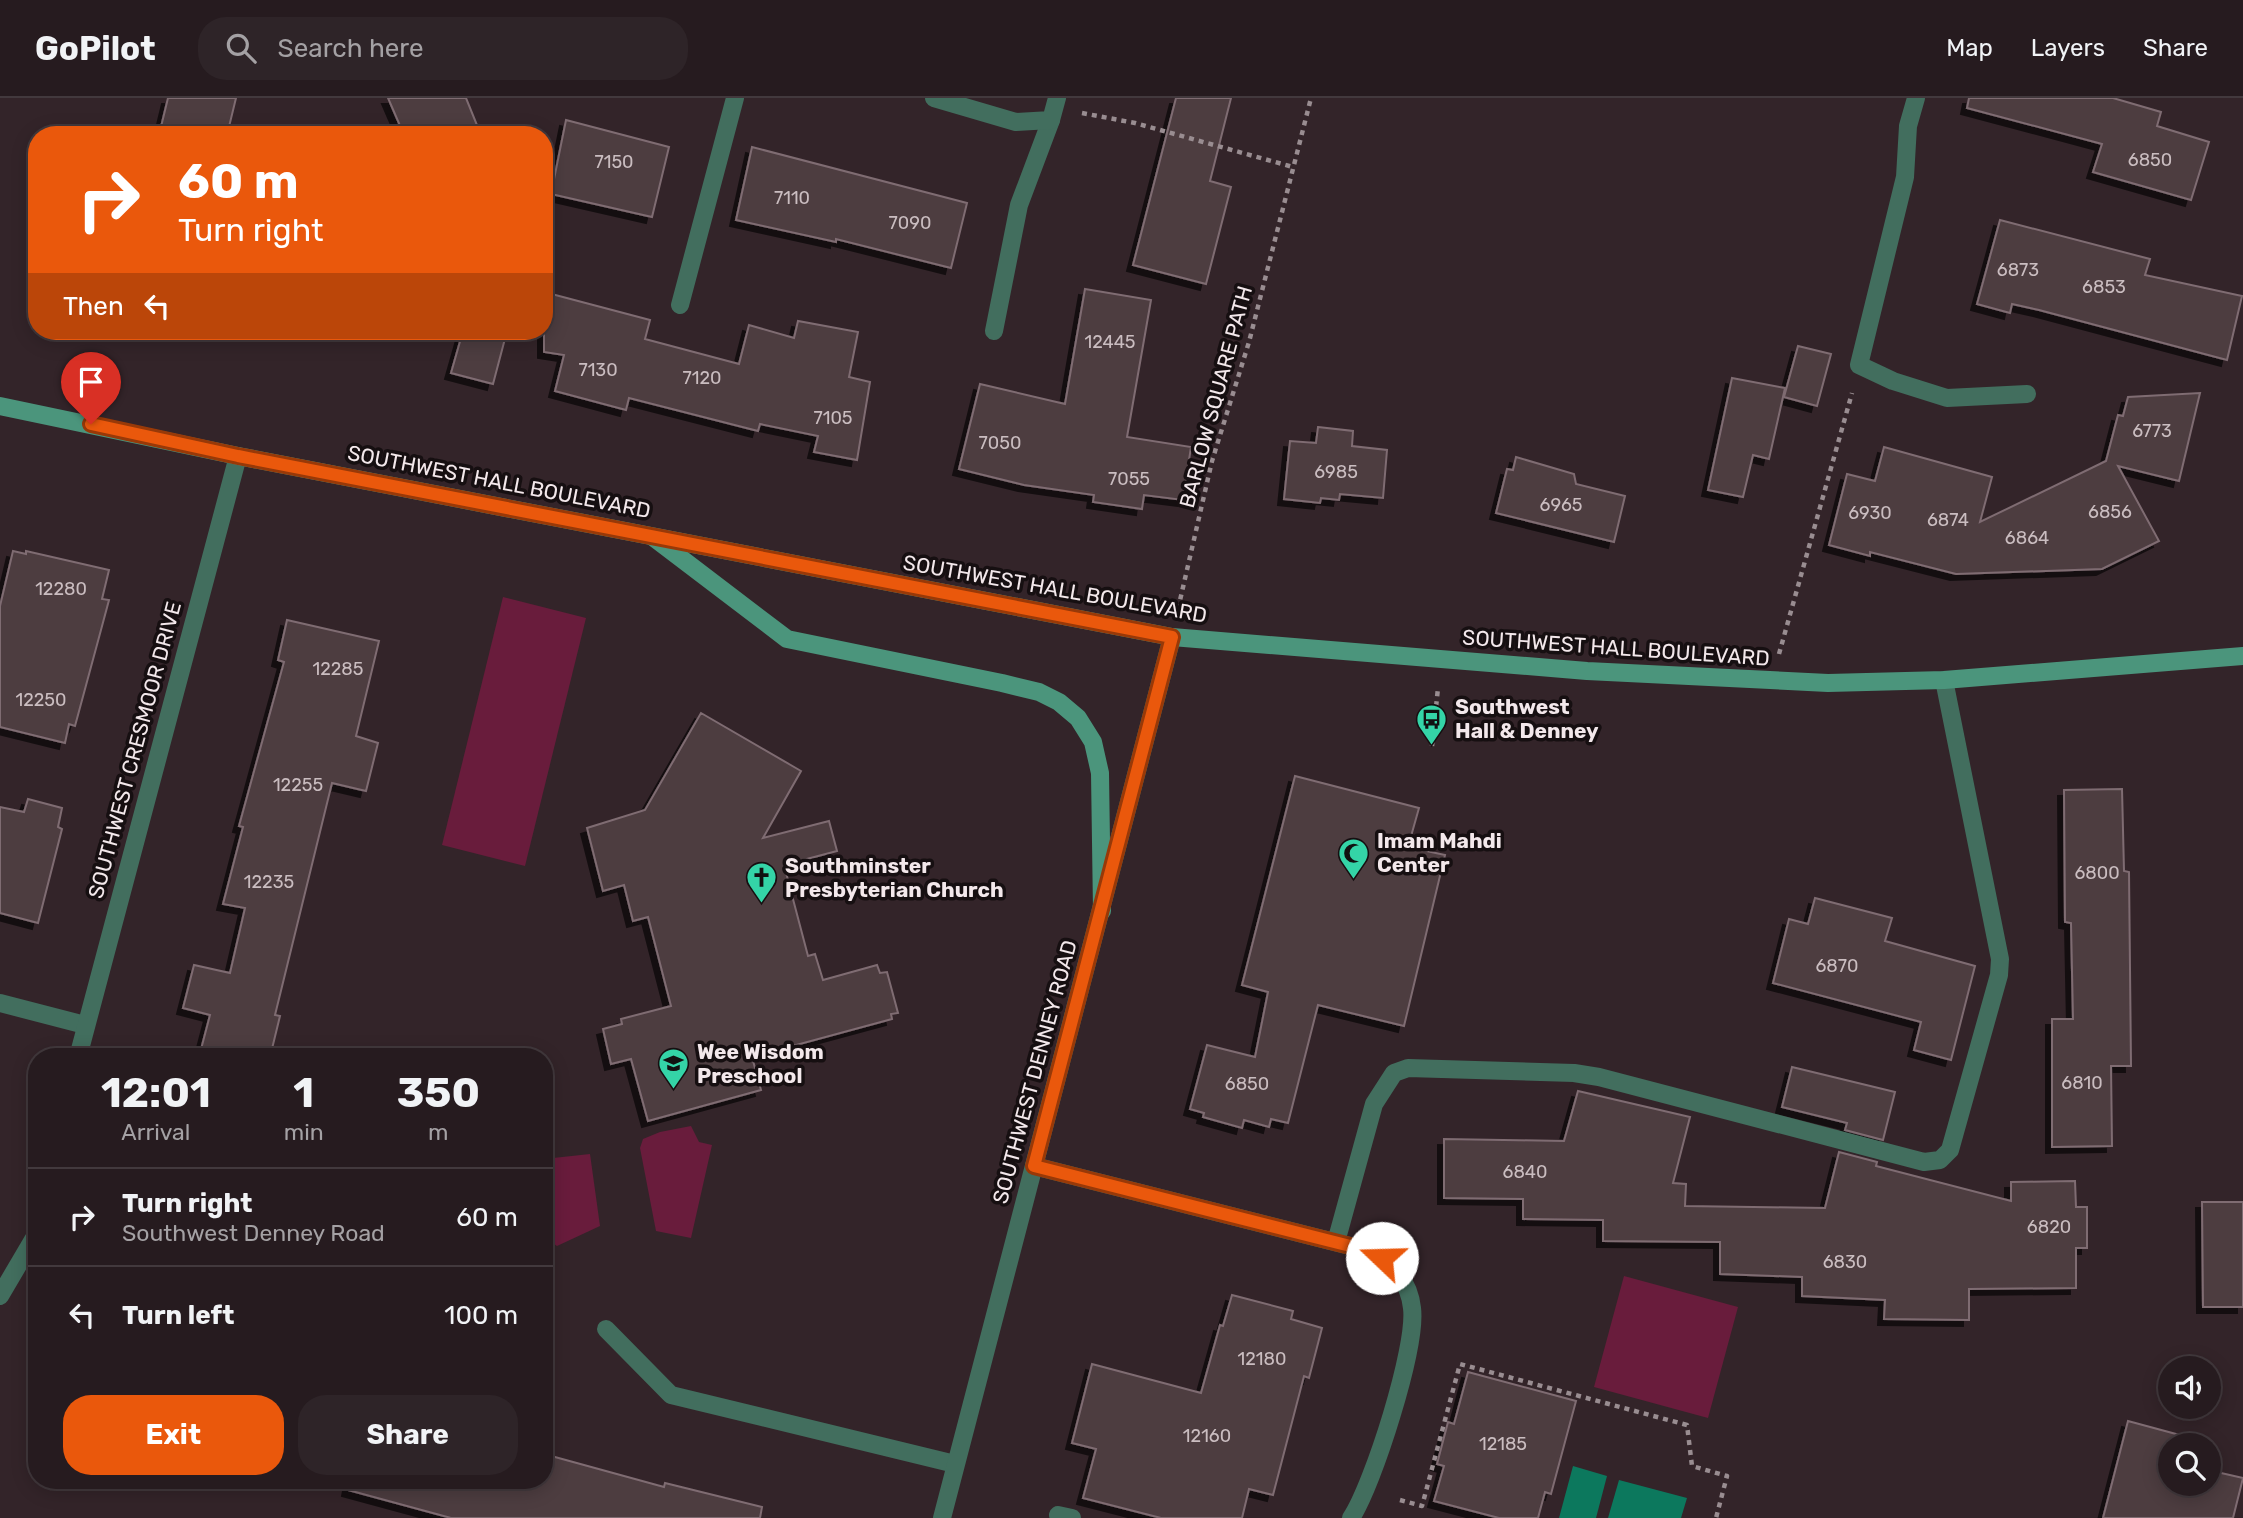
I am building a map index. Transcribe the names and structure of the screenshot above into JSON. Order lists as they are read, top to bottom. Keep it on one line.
{"streets":{"main road":["SOUTHWEST HALL BOULEVARD"],"street":["SOUTHWEST CRESMOOR DRIVE","SOUTHWEST DENNEY ROAD"],"path":["BARLOW SQUARE PATH"]},"crossings":[["BARLOW SQUARE PATH","SOUTHWEST HALL BOULEVARD"],["BARLOW SQUARE PATH","SOUTHWEST DENNEY ROAD"],["SOUTHWEST HALL BOULEVARD","SOUTHWEST CRESMOOR DRIVE"],["SOUTHWEST HALL BOULEVARD","SOUTHWEST DENNEY ROAD"]],"places":{"bus stop":["Southwest Hall & Denney"],"mosque":["Imam Mahdi Center"],"church":["Southminster Presbyterian Church"],"school or university":["Wee Wisdom Preschool"]},"house_numbers":["6850","7150","7110","7090","6873","6853","12445","7130","7120","7105","6773","7050","6985","7055","6965","6856","6930","6874","6864","12280","12285","12250","12255","6800","12235","6870","6810","6850","6840","6820","6830","12180","12160","12185"],"page":{"header":"GoPilot","search":"Search here","nav":["Map","Layers","Share"],"turn":["60 m","Turn right"],"then":"Then","eta":["12:01","Arrival","1","min","350","m"],"list":[{"name":"Turn right","note":"Southwest Denney Road","value":"60 m"},{"name":"Turn left","value":"100 m"}],"buttons":["Exit","Share"]}}
